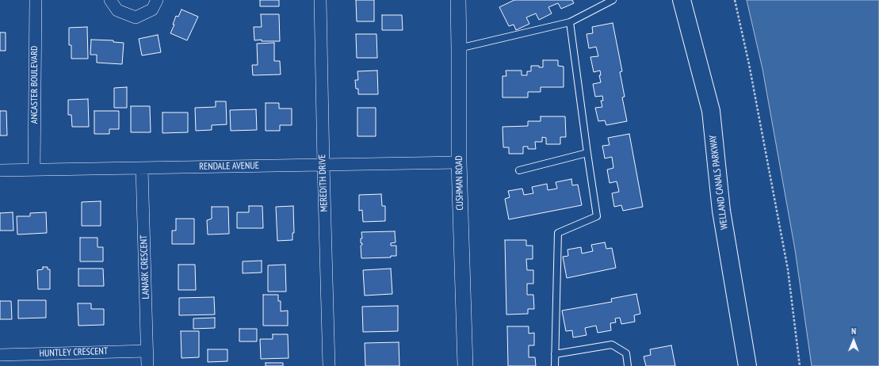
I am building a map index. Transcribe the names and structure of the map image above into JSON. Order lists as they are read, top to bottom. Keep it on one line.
{"streets":{"main road":["WELLAND CANALS PARKWAY"],"street":["ANCASTER BOULEVARD","RENDALE AVENUE","MEREDITH DRIVE","CUSHMAN ROAD","LANARK CRESCENT","HUNTLEY CRESCENT"]},"crossings":[["ANCASTER BOULEVARD","RENDALE AVENUE"],["RENDALE AVENUE","MEREDITH DRIVE"],["RENDALE AVENUE","CUSHMAN ROAD"],["RENDALE AVENUE","LANARK CRESCENT"],["LANARK CRESCENT","HUNTLEY CRESCENT"]],"north":"top"}
